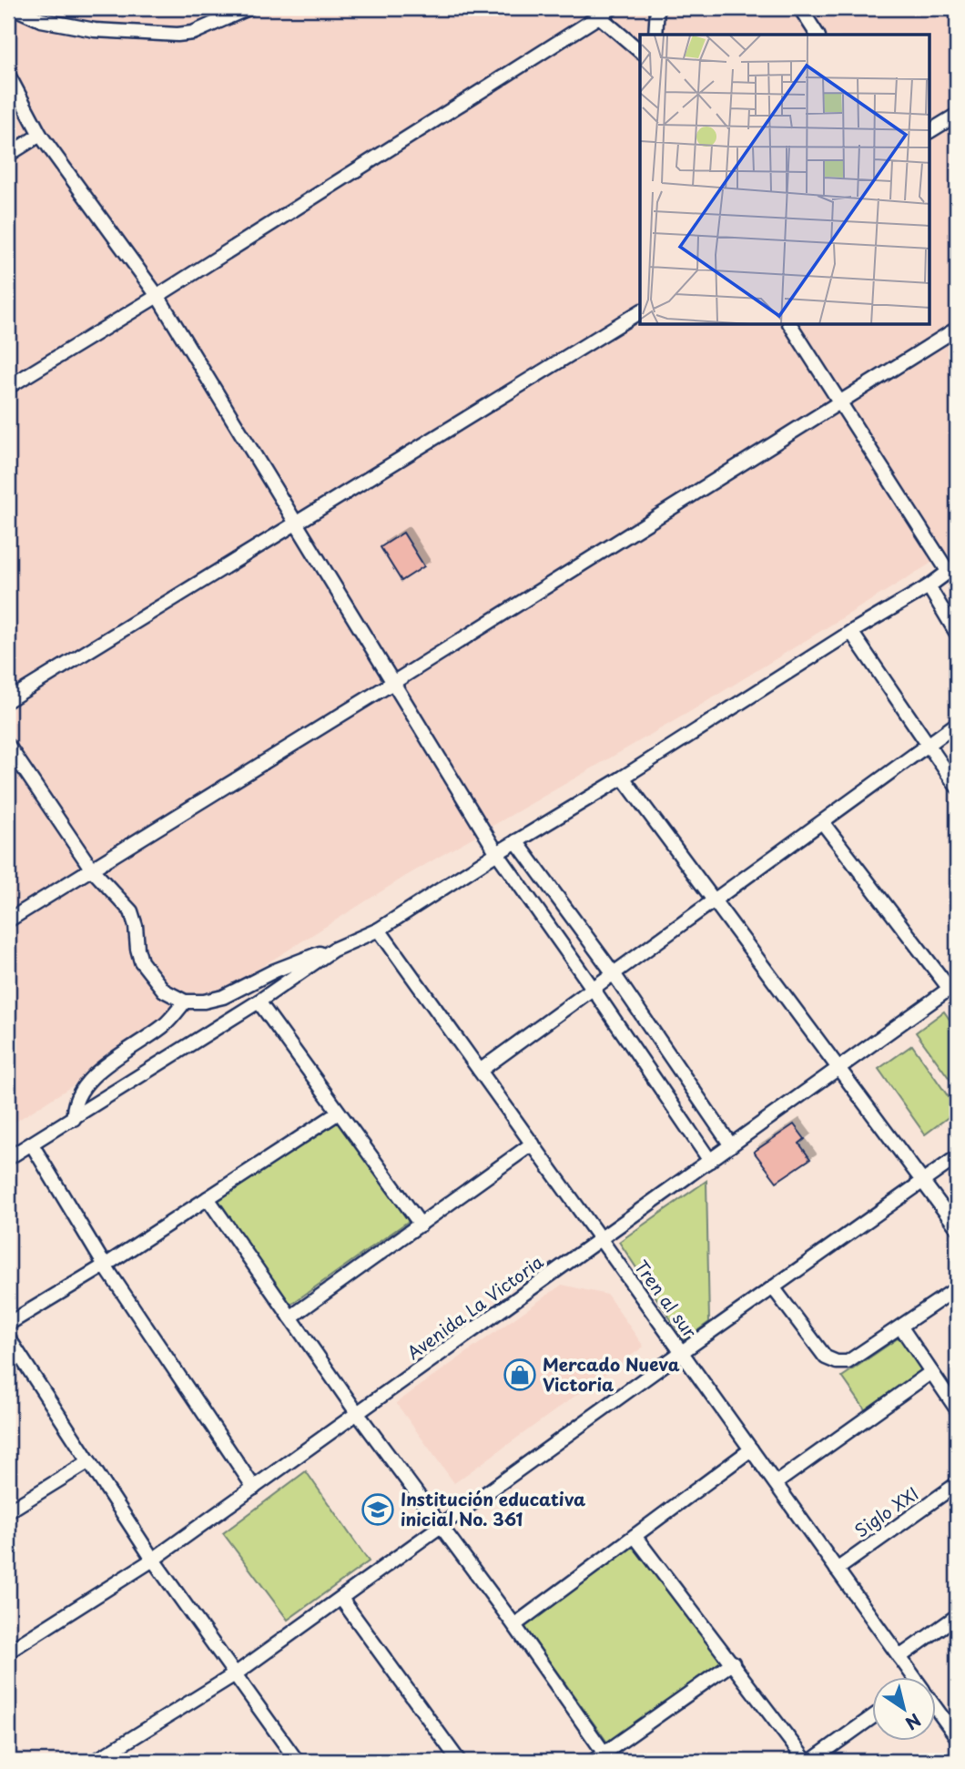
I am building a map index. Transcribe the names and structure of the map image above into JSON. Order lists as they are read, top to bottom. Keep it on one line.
{"streets":{"street":["Tren al sur","Avenida La Victoria","Siglo XXI"]},"crossings":[["Tren al sur","Avenida La Victoria"],["Tren al sur","Siglo XXI"]],"places":{"shop":["Mercado Nueva Victoria"],"school or university":["Institución educativa inicial No. 361"]},"north":"bottom right"}
